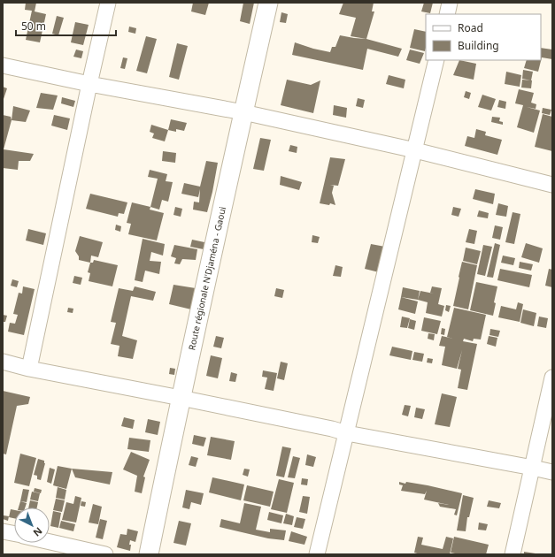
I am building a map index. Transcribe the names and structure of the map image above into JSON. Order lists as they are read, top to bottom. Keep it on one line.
{"streets":{"street":["Route régionale N'Djaména - Gaoui"]},"legend":["Road","Building"],"scale_bar":"50 m","north":"bottom right"}
